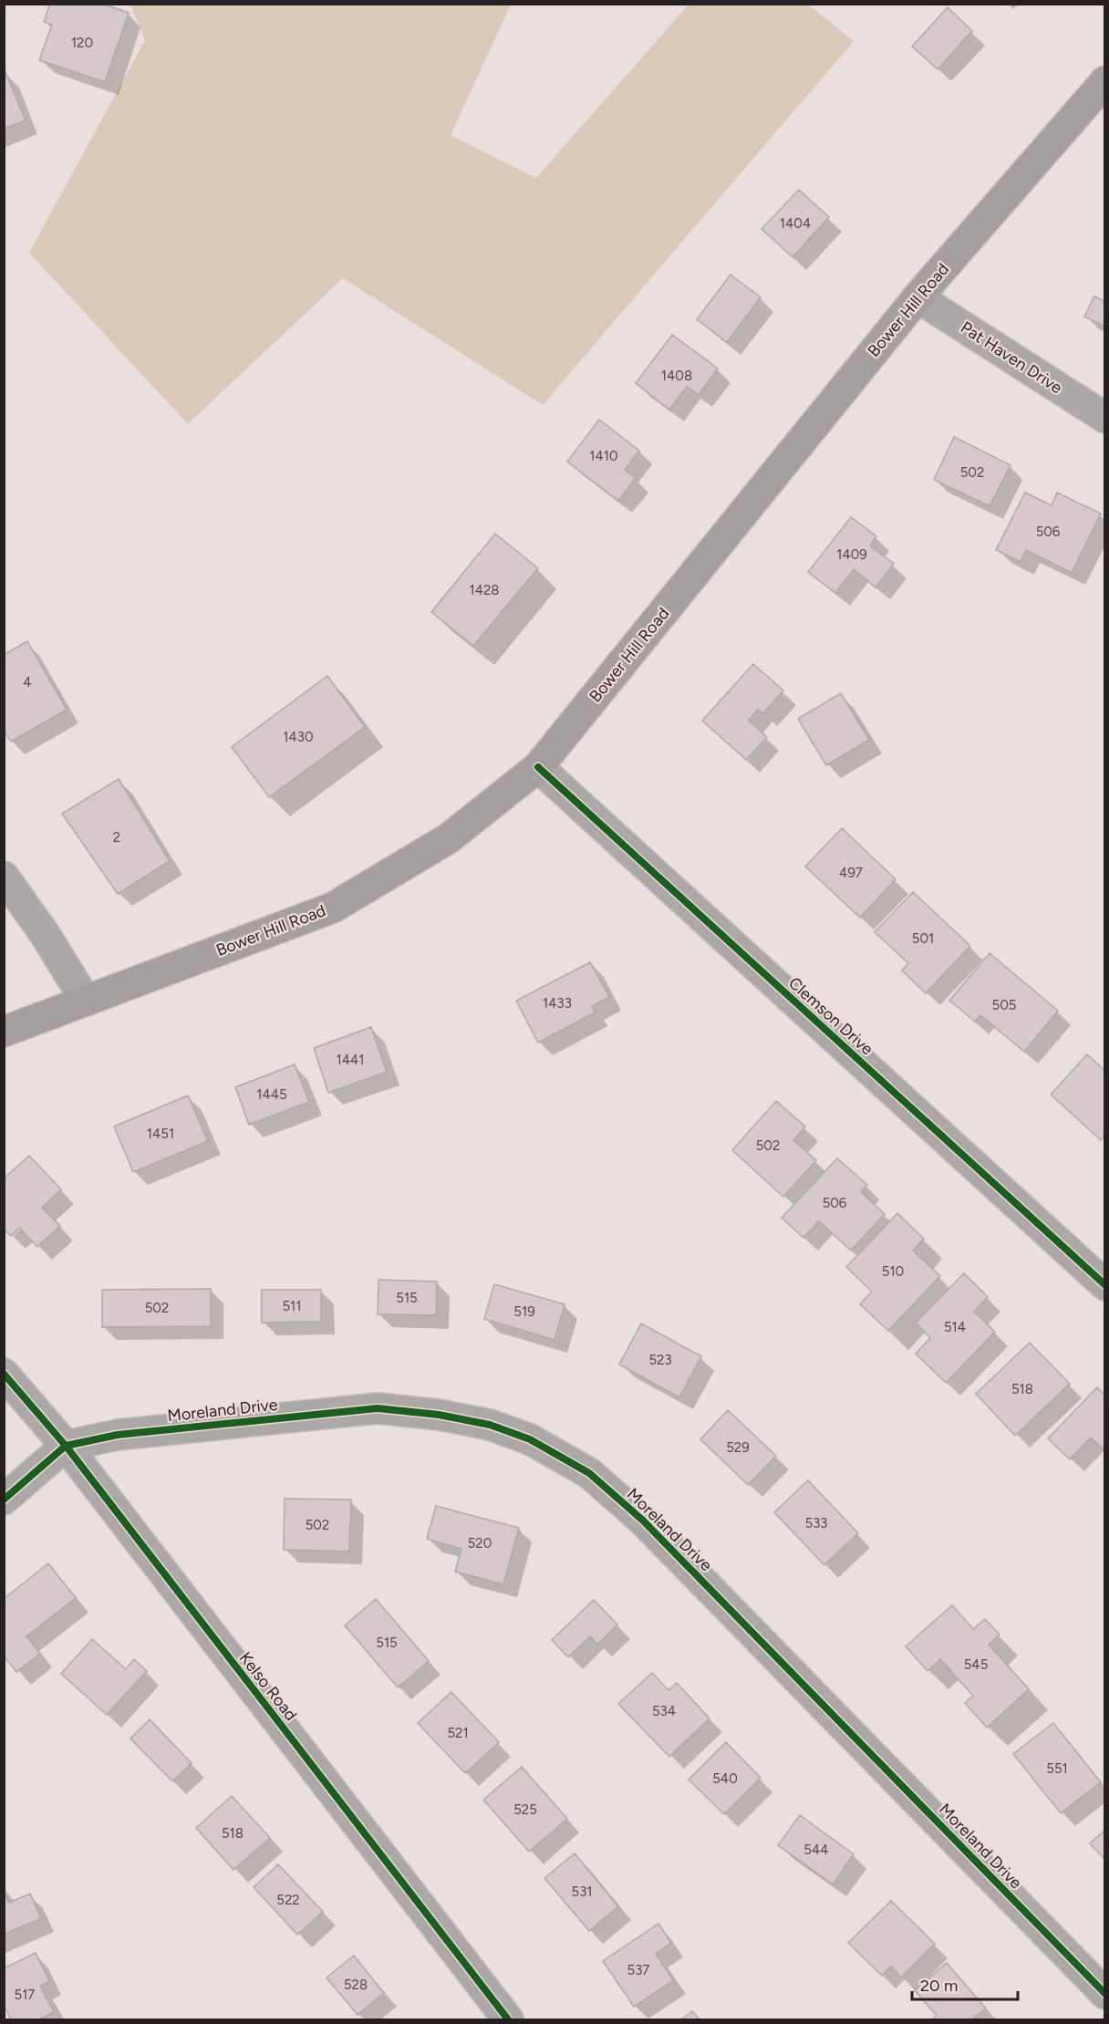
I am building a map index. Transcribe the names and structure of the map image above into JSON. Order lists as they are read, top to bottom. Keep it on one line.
{"streets":{"main road":["Bower Hill Road"],"street":["Pat Haven Drive","Clemson Drive","Moreland Drive","Kelso Road"]},"crossings":[["Bower Hill Road","Pat Haven Drive"],["Bower Hill Road","Clemson Drive"],["Moreland Drive","Kelso Road"]],"house_numbers":["120","1404","1408","1410","502","506","1409","1428","4","1430","2","497","501","1433","505","1441","1445","1451","502","506","510","515","511","502","519","514","523","518","529","533","502","520","515","545","534","521","551","540","525","518","544","531","522","537","528","517"],"scale_bar":"20 m"}
